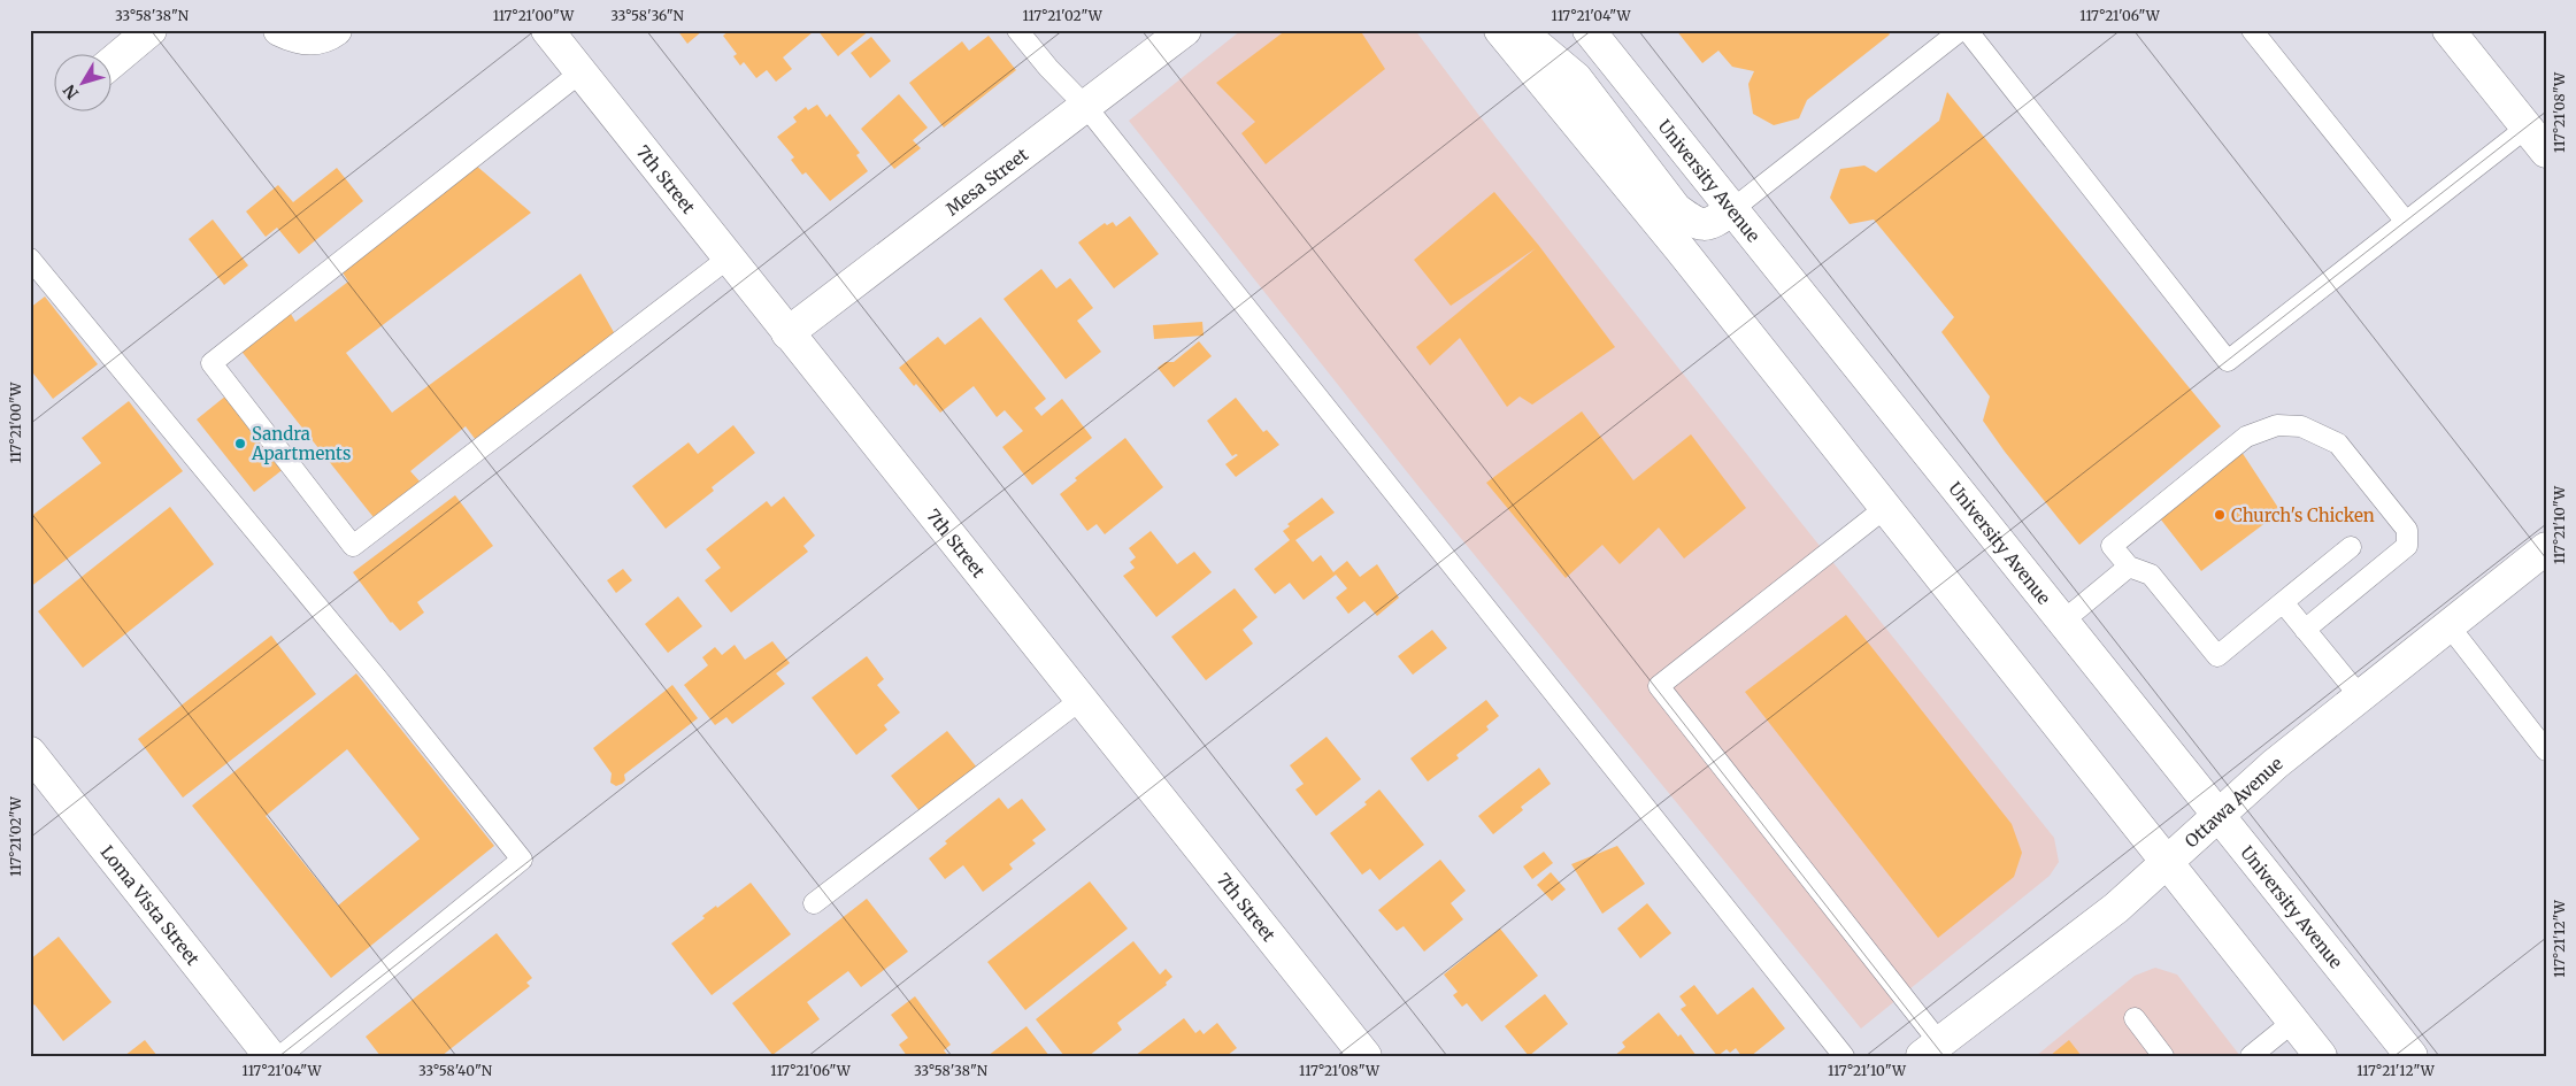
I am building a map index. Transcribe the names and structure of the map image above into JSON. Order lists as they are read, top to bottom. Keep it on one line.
{"streets":{"street":["7th Street","University Avenue","Mesa Street","Ottawa Avenue","Loma Vista Street"]},"crossings":[["7th Street","Mesa Street"],["University Avenue","Ottawa Avenue"]],"places":["Sandra Apartments","Church's Chicken"],"north":"bottom left","coordinates":["33°58'38\"N","117°21'00\"W","33°58'36\"N","117°21'02\"W","117°21'04\"W","117°21'06\"W","117°21'08\"W","117°21'10\"W","117°21'12\"W","33°58'40\"N"]}
